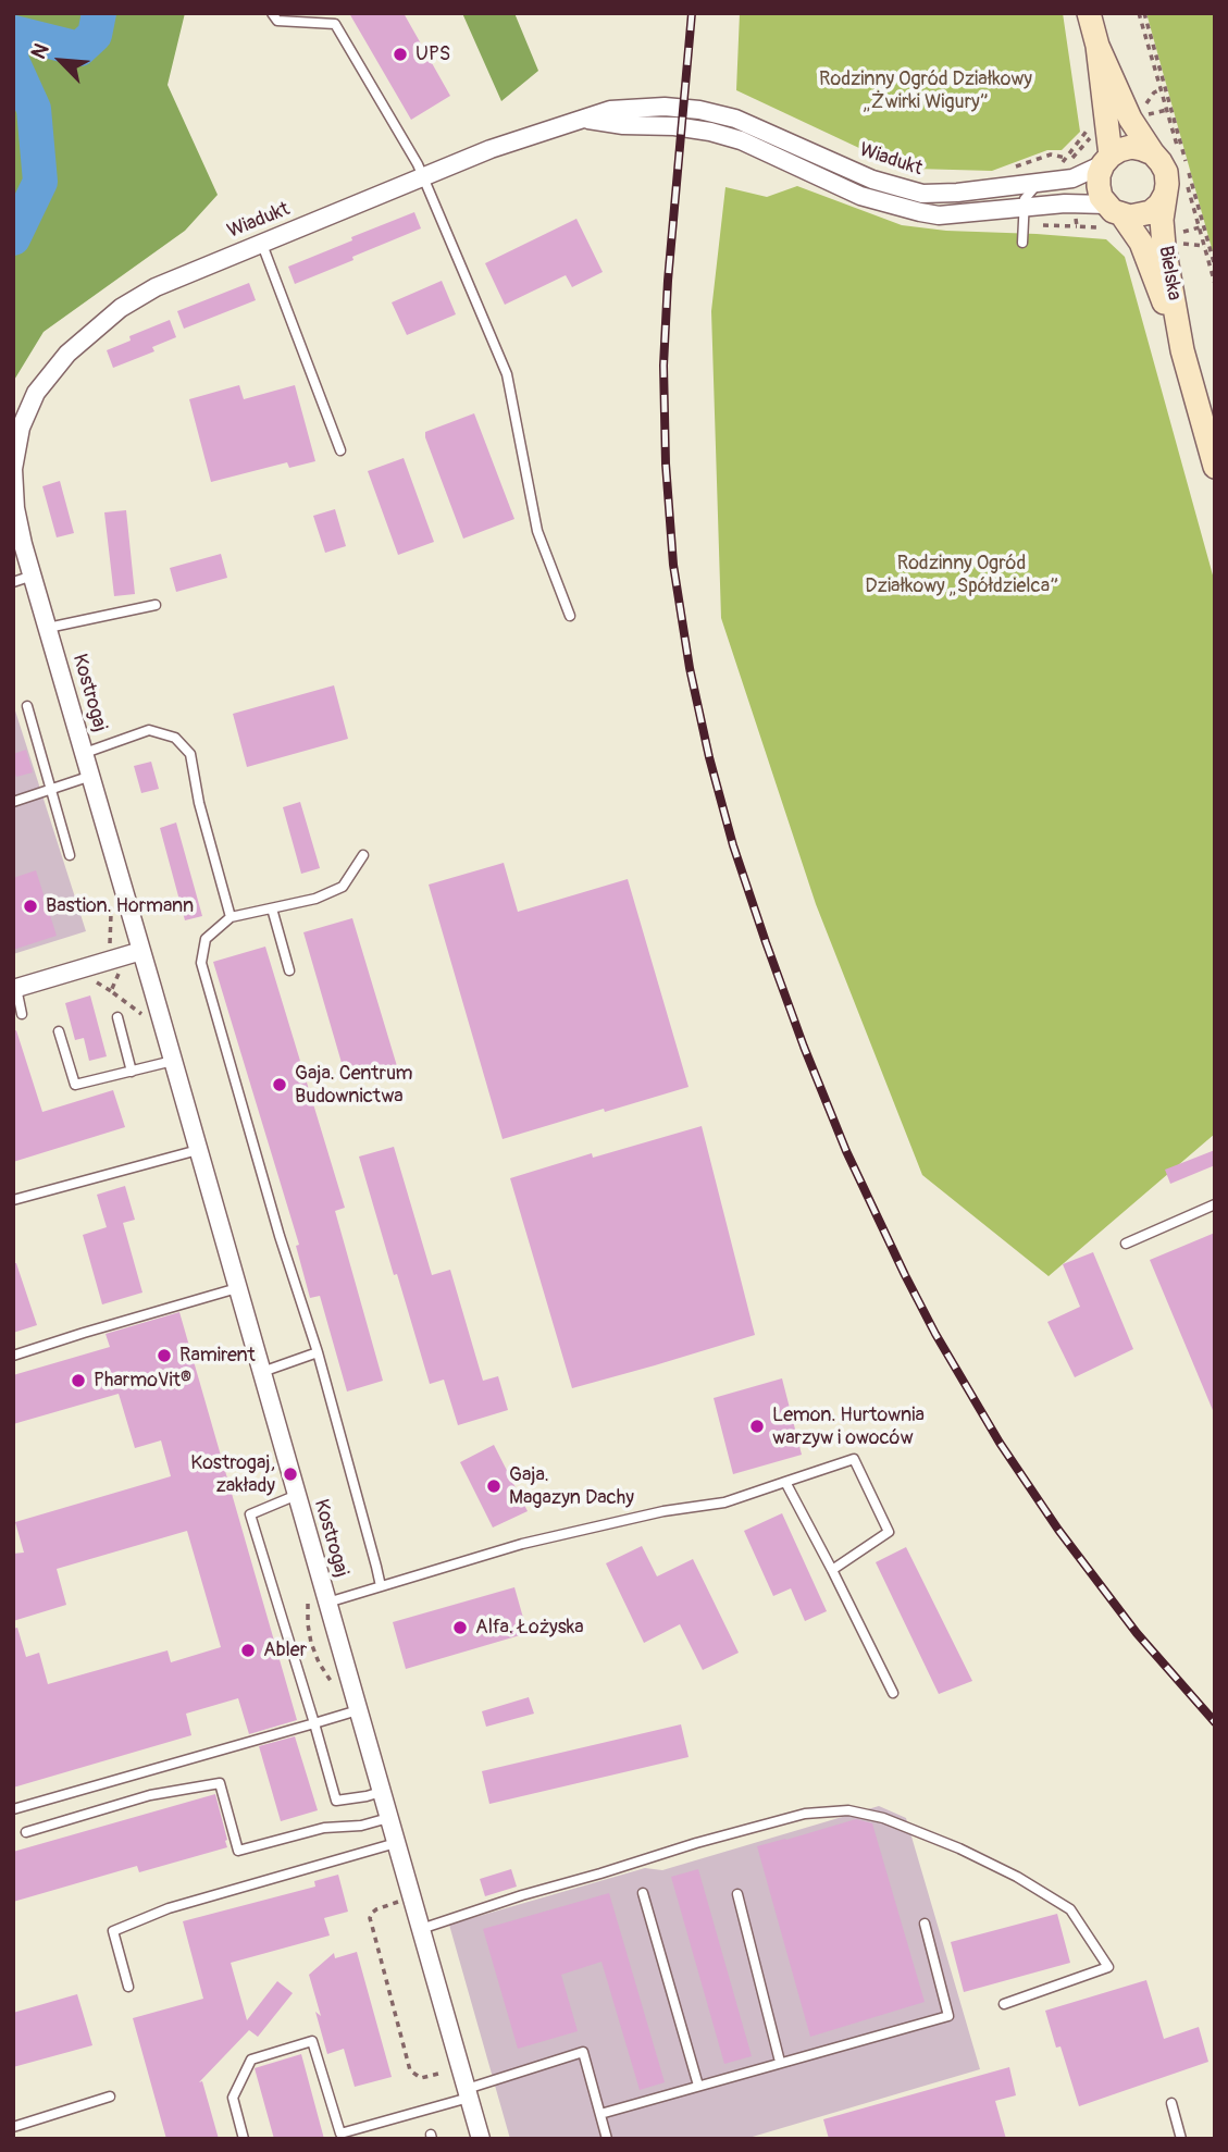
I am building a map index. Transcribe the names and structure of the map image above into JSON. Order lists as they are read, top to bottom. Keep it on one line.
{"streets":{"main road":["Bielska"],"street":["Wiadukt","Kostrogaj"]},"crossings":[["Wiadukt","Bielska"],["Wiadukt","Kostrogaj"]],"parks":["Rodzinny Ogród Działkowy „Żwirki Wigury”","Rodzinny Ogród Działkowy „Spółdzielca”"],"places":["UPS","Bastion. Hormann","Gaja. Centrum Budownictwa","Ramirent","PharmoVit®","Lemon. Hurtownia warzyw i owoców","Kostrogaj, zakłady","Gaja. Magazyn Dachy","Alfa. Łożyska","Abler"],"north":"top left"}
